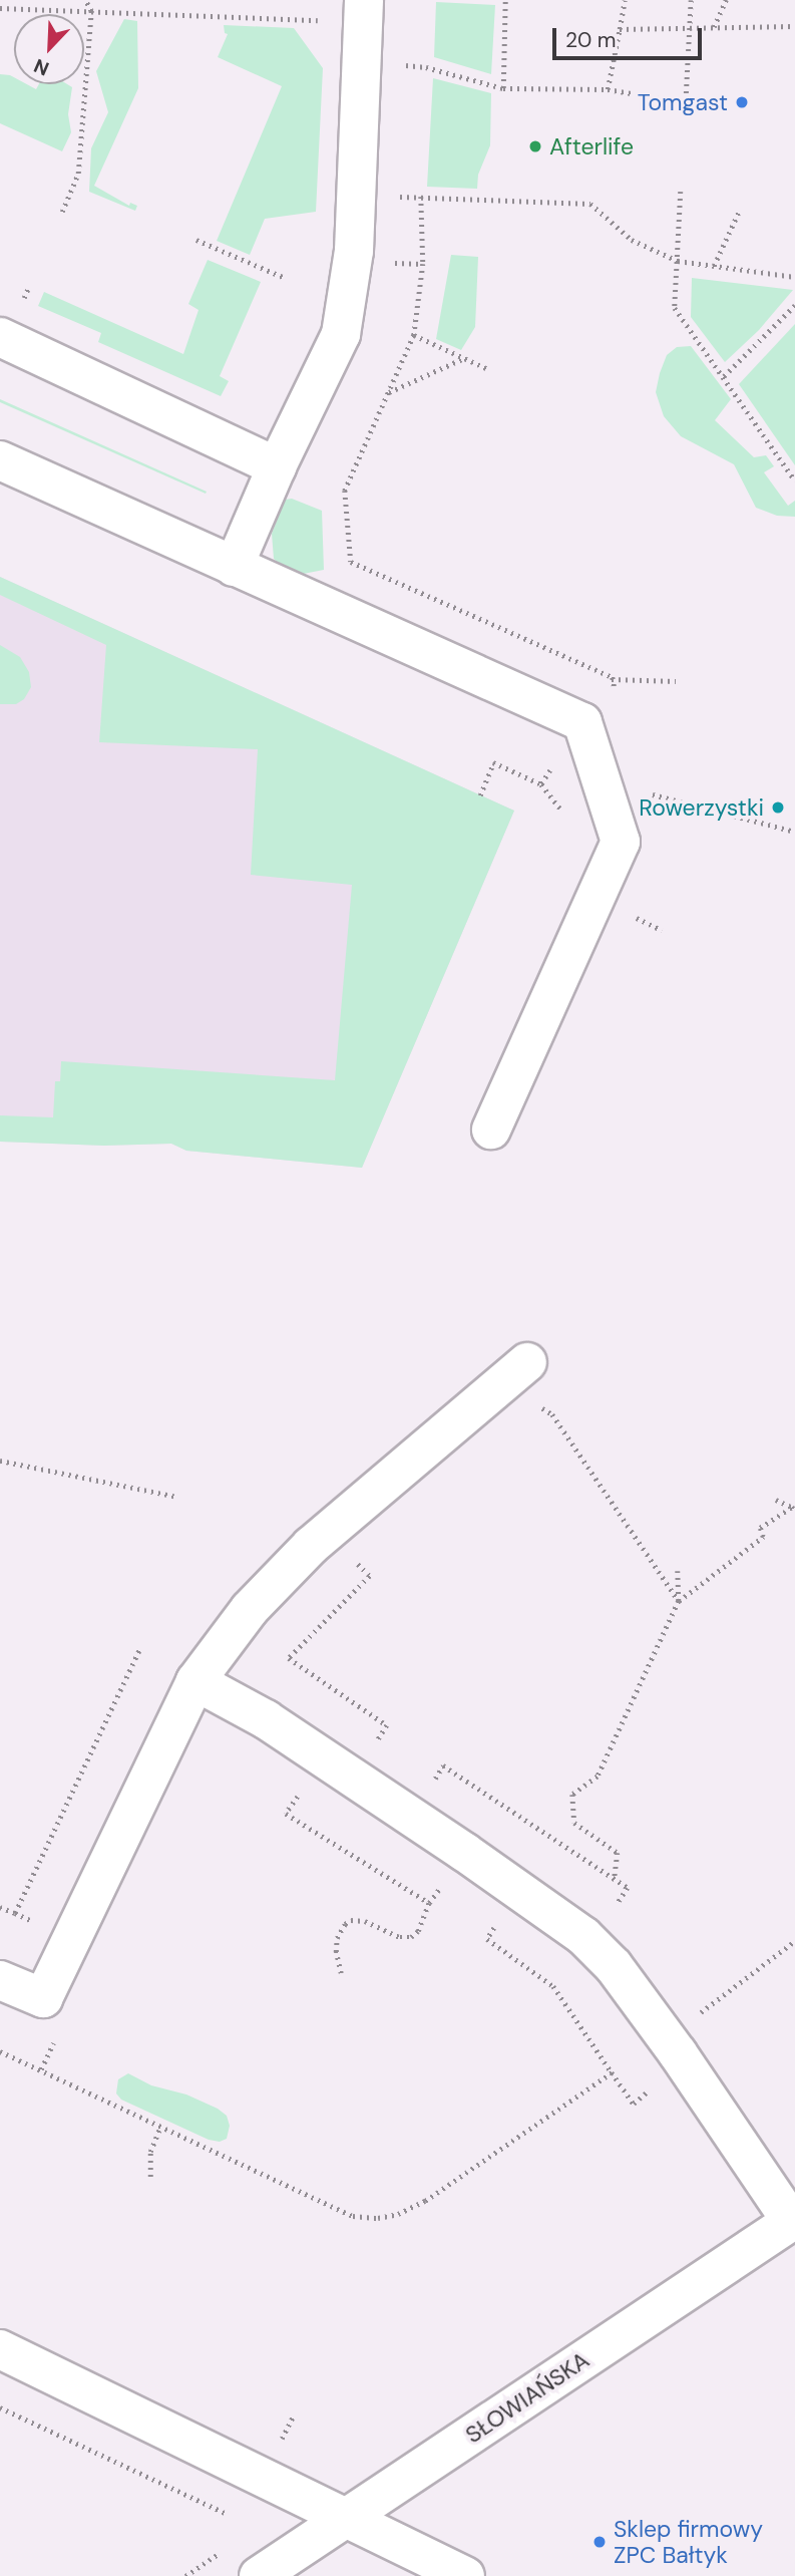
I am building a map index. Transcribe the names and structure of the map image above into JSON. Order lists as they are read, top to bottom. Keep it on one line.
{"streets":{"street":["SŁOWIAŃSKA"]},"places":["Tomgast","Afterlife","Rowerzystki","Sklep firmowy ZPC Bałtyk"],"scale_bar":"20 m","north":"bottom left"}
